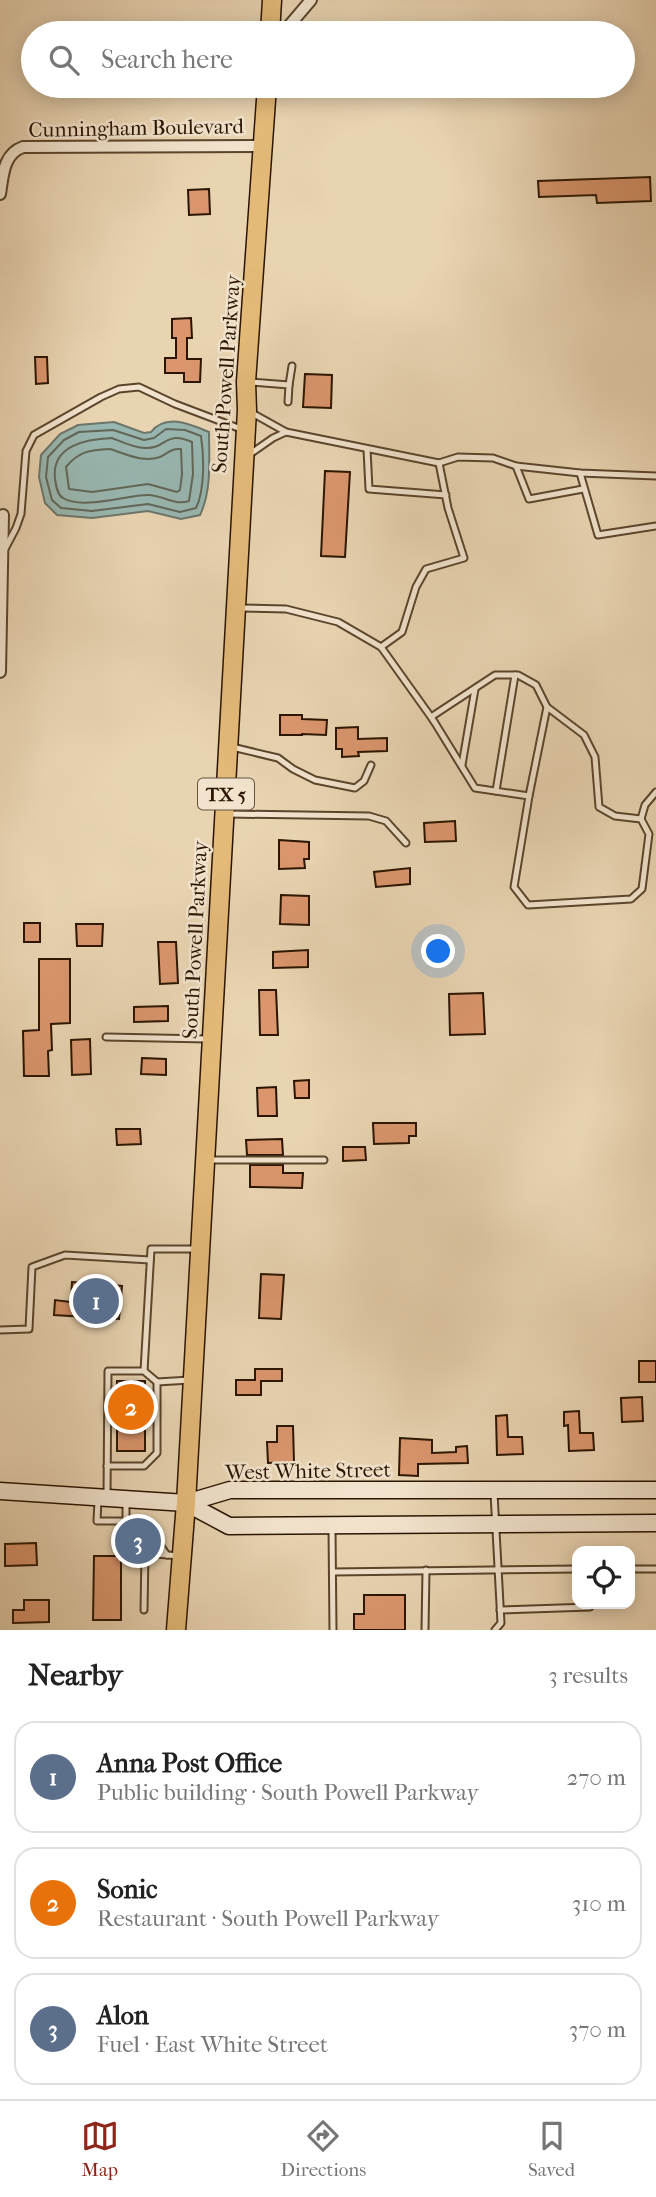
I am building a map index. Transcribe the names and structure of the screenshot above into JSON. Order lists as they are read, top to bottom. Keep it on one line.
{"streets":{"main road":["South Powell Parkway","TX 5","West White Street"],"street":["Cunningham Boulevard"]},"crossings":[["Cunningham Boulevard","South Powell Parkway"],["South Powell Parkway","West White Street"]],"page":{"search":"Search here","pins":["1","2","3"],"heading":["Nearby","3 results"],"list":[{"mark":"1","name":"Anna Post Office","note":"Public building · South Powell Parkway","value":"270 m"},{"mark":"2","name":"Sonic","note":"Restaurant · South Powell Parkway","value":"310 m"},{"mark":"3","name":"Alon","note":"Fuel · East White Street","value":"370 m"}],"nav":["Map","Directions","Saved"]}}
